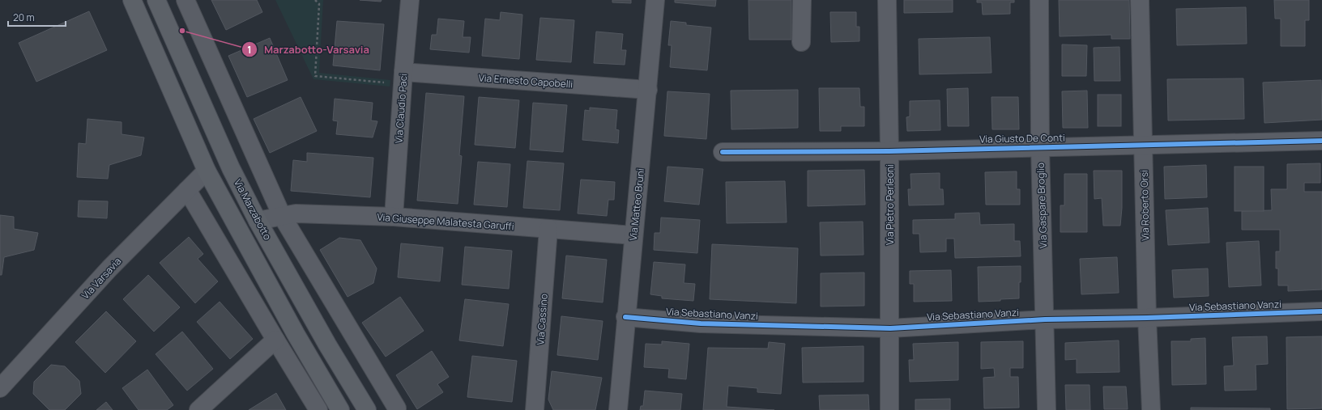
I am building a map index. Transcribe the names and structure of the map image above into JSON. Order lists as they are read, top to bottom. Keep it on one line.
{"streets":{"main road":["Via Marzabotto"],"street":["Via Ernesto Capobelli","Via Claudio Paci","Via Giusto De Conti","Via Matteo Bruni","Via Pietro Perleoni","Via Gaspare Broglio","Via Roberto Orsi","Via Giuseppe Malatesta Garuffi","Via Varsavia","Via Sebastiano Vanzi","Via Cassino"]},"crossings":[["Via Ernesto Capobelli","Via Claudio Paci"],["Via Ernesto Capobelli","Via Matteo Bruni"],["Via Claudio Paci","Via Giuseppe Malatesta Garuffi"],["Via Giusto De Conti","Via Pietro Perleoni"],["Via Giusto De Conti","Via Gaspare Broglio"],["Via Giusto De Conti","Via Roberto Orsi"],["Via Matteo Bruni","Via Giuseppe Malatesta Garuffi"],["Via Matteo Bruni","Via Sebastiano Vanzi"],["Via Pietro Perleoni","Via Sebastiano Vanzi"],["Via Gaspare Broglio","Via Sebastiano Vanzi"],["Via Roberto Orsi","Via Sebastiano Vanzi"],["Via Marzabotto","Via Giuseppe Malatesta Garuffi"],["Via Giuseppe Malatesta Garuffi","Via Cassino"]],"places":["Marzabotto-Varsavia"],"scale_bar":"20 m"}
